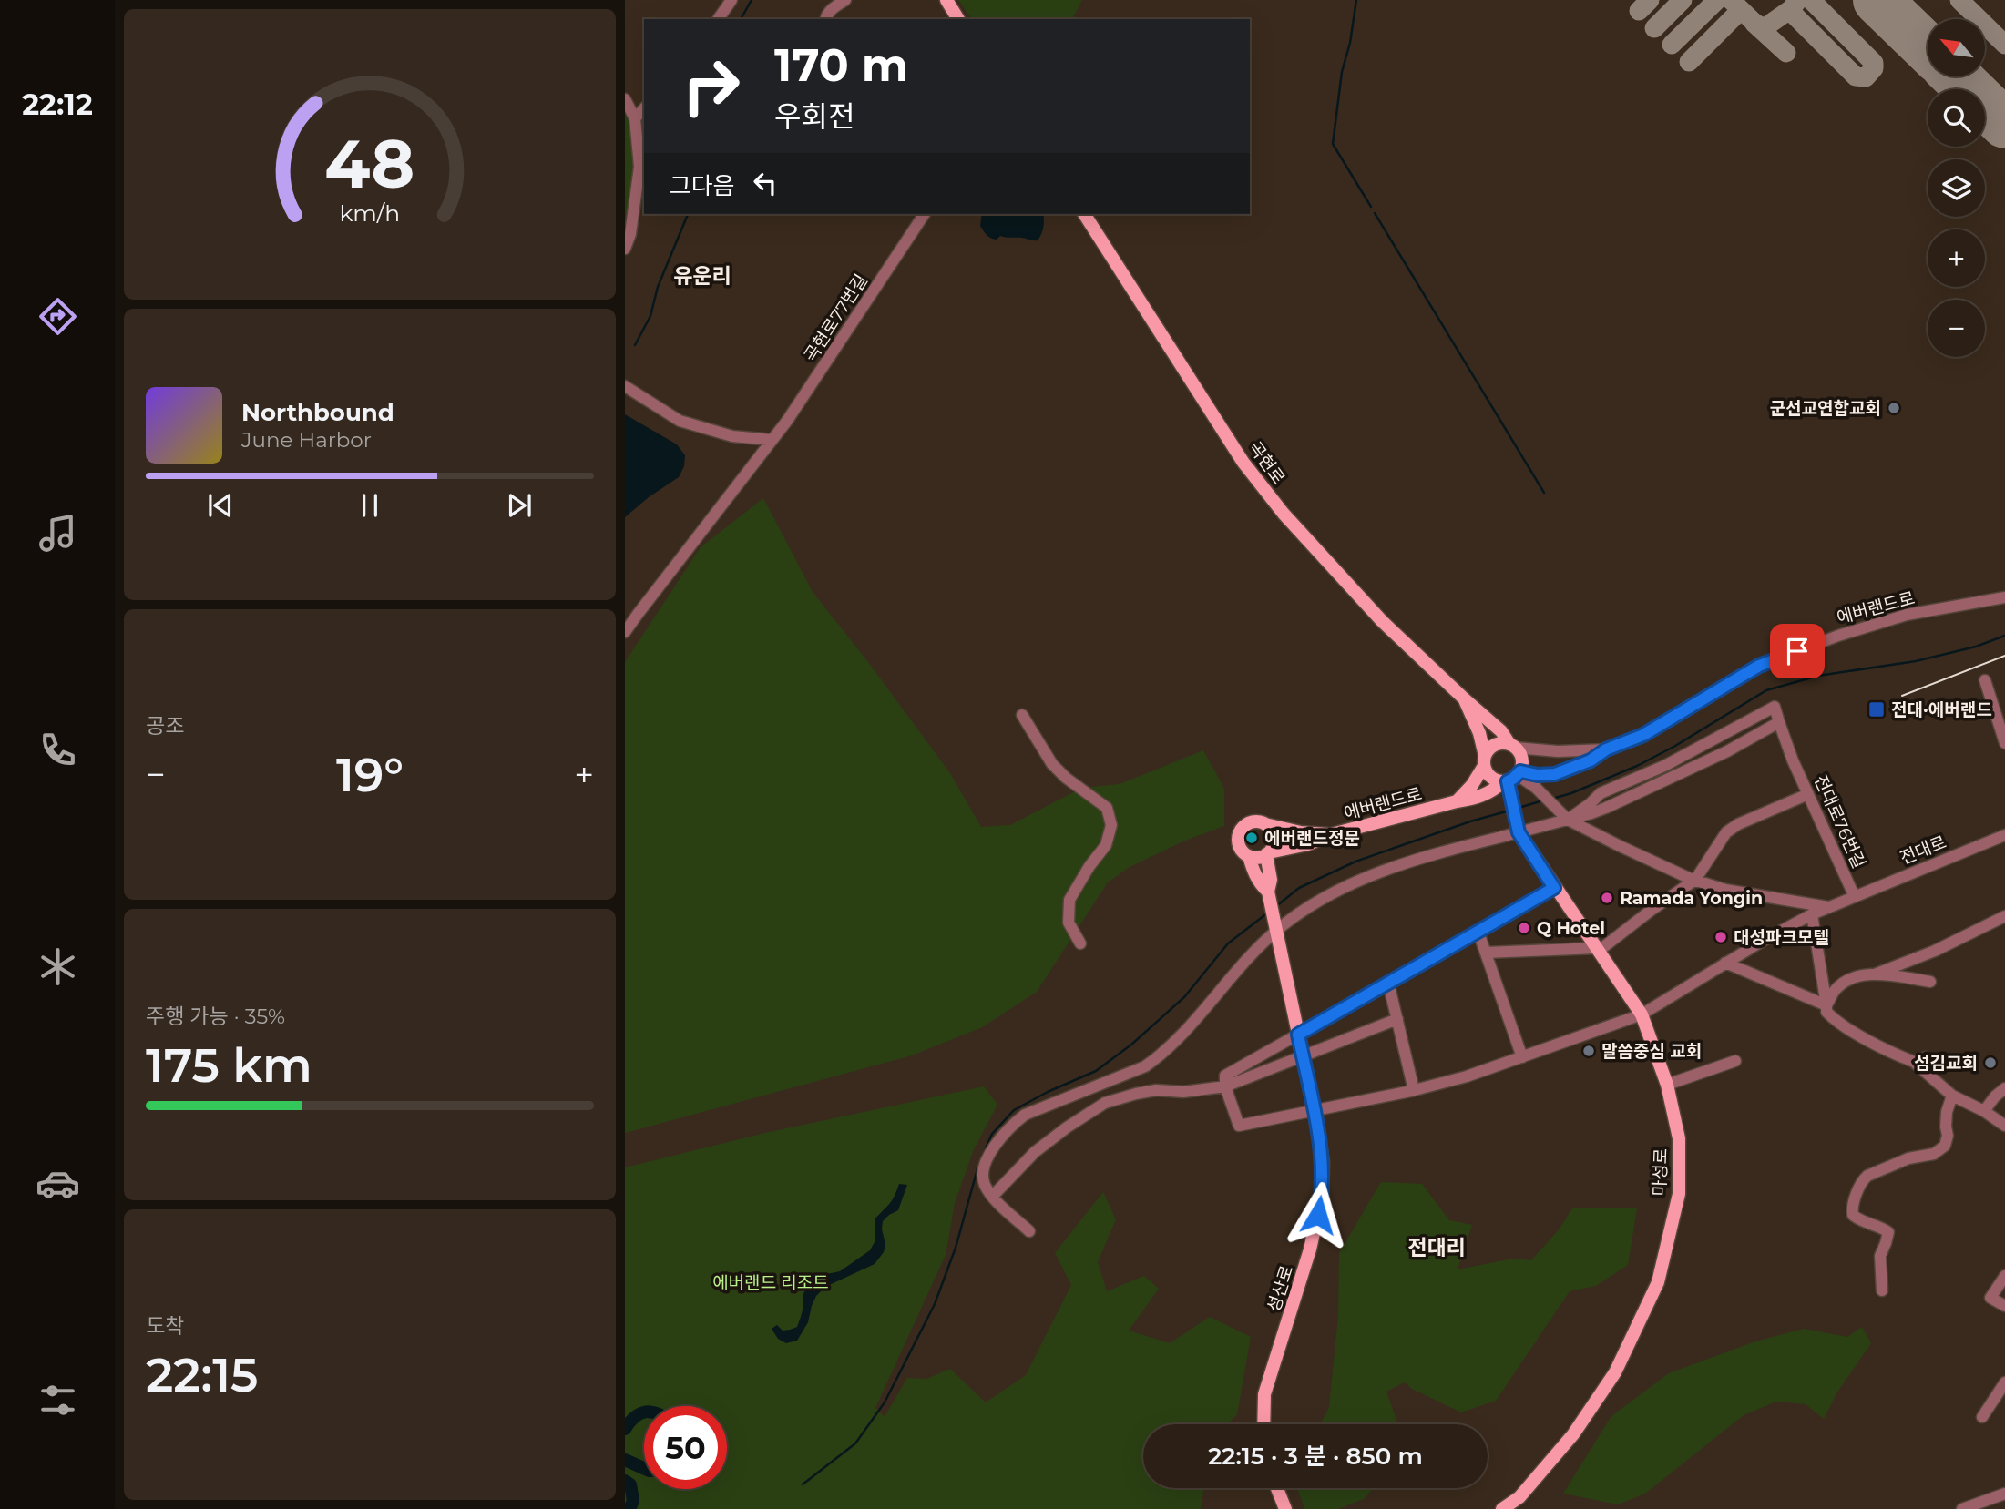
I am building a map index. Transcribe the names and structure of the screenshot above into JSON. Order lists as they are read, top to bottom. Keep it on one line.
{"streets":{"main road":["곡현로","에버랜드로","마성로","성산로"],"street":["곡현로77번길","전대로76번길","전대로"]},"crossings":[["곡현로","에버랜드로"],["곡현로","마성로"],["에버랜드로","마성로"],["전대로76번길","전대로"],["전대로","마성로"],["전대로","성산로"]],"districts":["유운리","전대리"],"parks":["에버랜드 리조트"],"places":{"other":["군선교연합교회","에버랜드정문","Ramada Yongin","Q Hotel","대성파크모텔","말씀중심 교회","섬김교회"],"transit":["전대·에버랜드"]},"north":"top left","page":{"tabs":"22:12","map_buttons":["+","−"],"turn":["170 m","우회전"],"then":"그다음","song":["Northbound","June Harbor"],"tile":["공조",["주행 가능 · 35%","175 km"],["도착","22:15"]],"heat":["−","19°","+"],"limit":"50","trip":"22:15 · 3 분 · 850 m","gauge":["48","km/h"]}}
